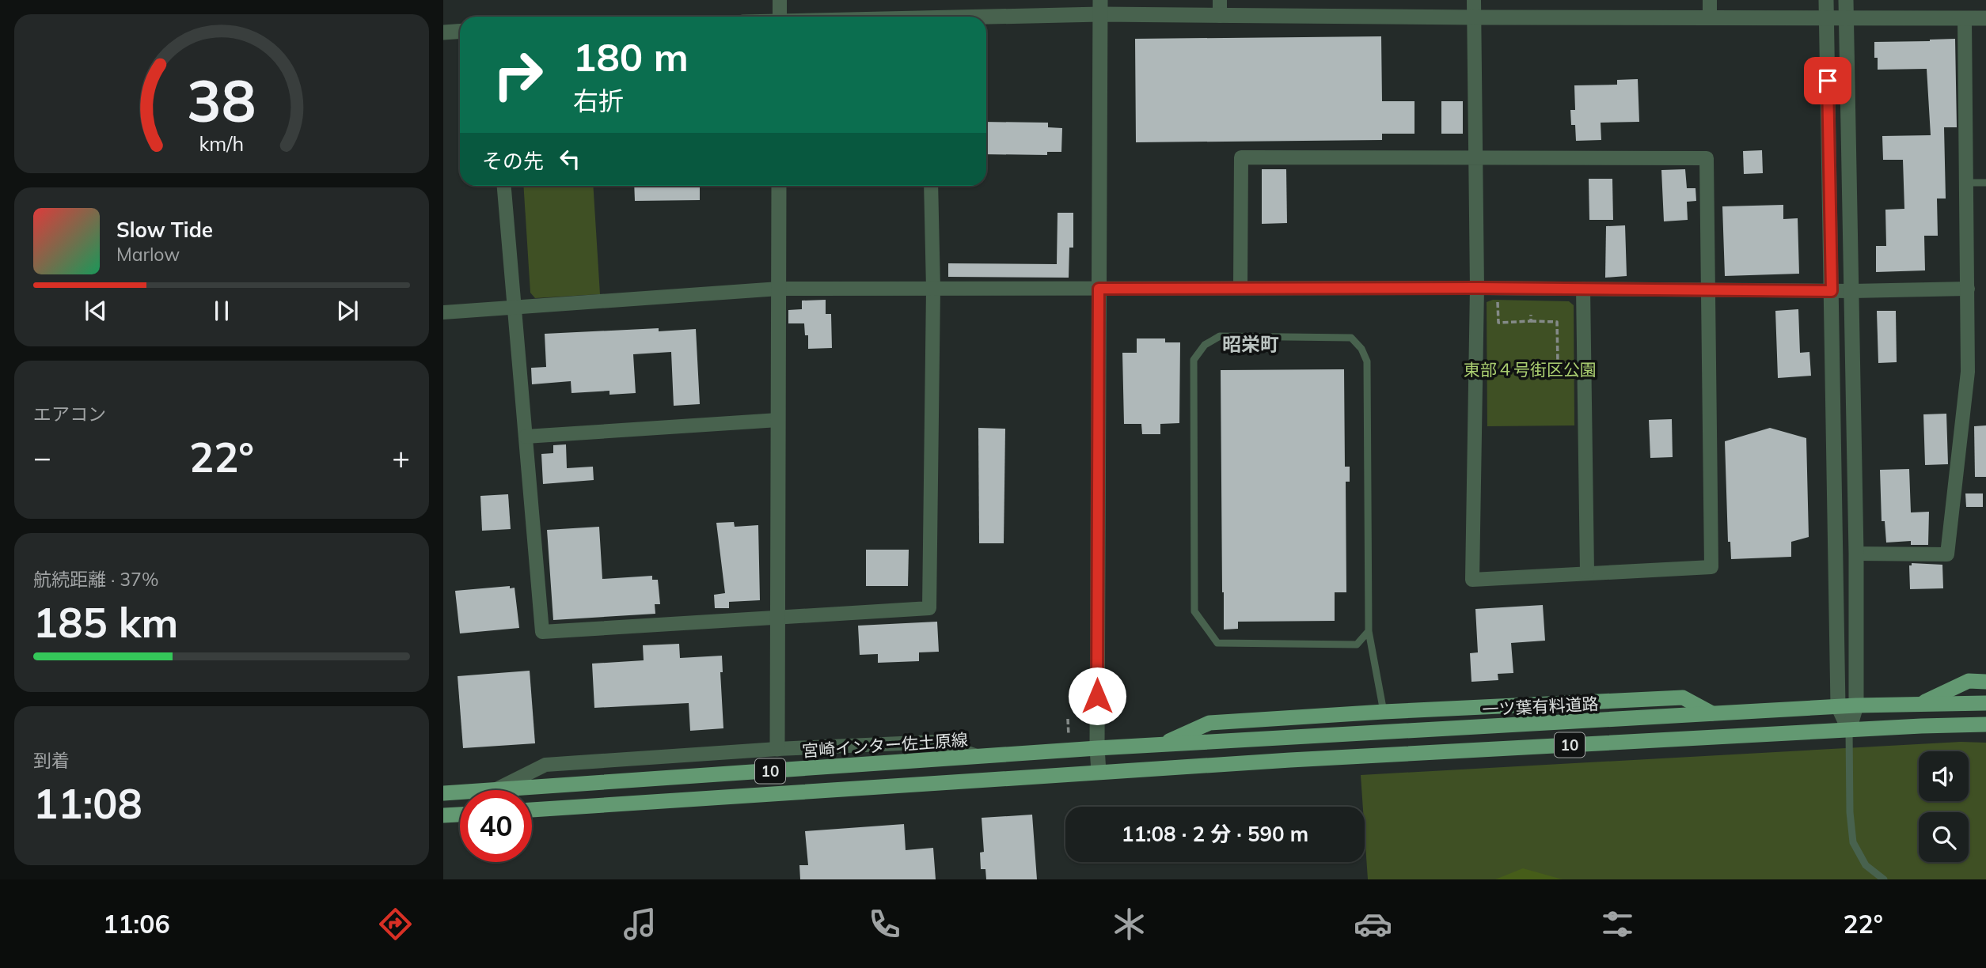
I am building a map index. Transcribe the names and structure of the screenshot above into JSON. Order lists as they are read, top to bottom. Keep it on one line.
{"streets":{"main road":["一ツ葉有料道路","宮崎インター佐土原線","10"]},"crossings":[["一ツ葉有料道路","宮崎インター佐土原線"]],"districts":["昭栄町"],"parks":["東部４号街区公園"],"page":{"turn":["180 m","右折"],"then":"その先","song":["Slow Tide","Marlow"],"tile":["エアコン",["航続距離 · 37%","185 km"],["到着","11:08"]],"heat":["−","22°","+"],"limit":"40","trip":"11:08 · 2 分 · 590 m","tabs":["11:06","22°"],"gauge":["38","km/h"]}}
